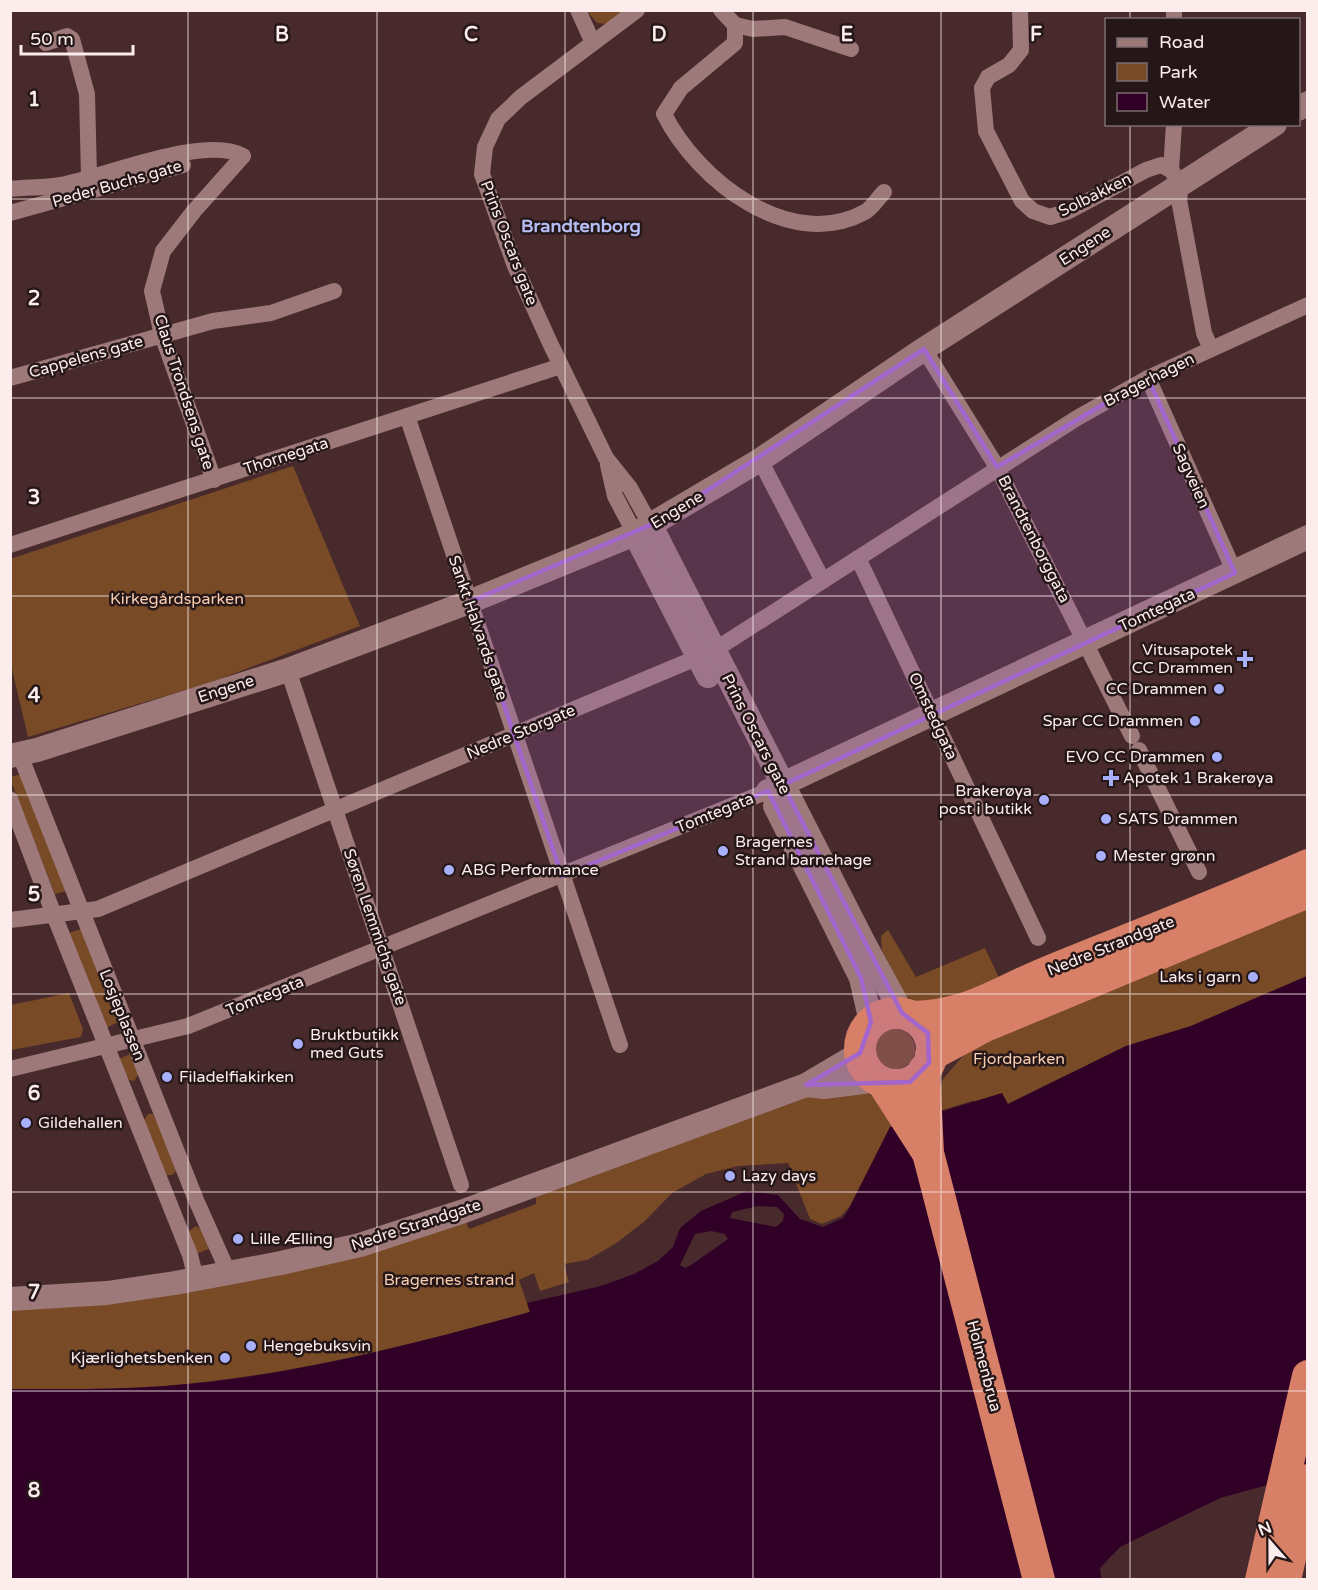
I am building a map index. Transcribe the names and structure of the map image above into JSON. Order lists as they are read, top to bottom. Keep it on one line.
{"streets":{"highway":["Nedre Strandgate","Holmenbrua"],"street":["Peder Buchs gate","Solbakken","Prins Oscars gate","Engene","Cappelens gate","Bragerhagen","Claus Trondsens gate","Thornegata","Sagveien","Brandtenborggata","Tomtegata","Sankt Halvards gate","Omstedgata","Nedre Storgate","Søren Lemmichs gate","Losjeplassen"]},"crossings":[["Peder Buchs gate","Claus Trondsens gate"],["Solbakken","Engene"],["Prins Oscars gate","Engene"],["Prins Oscars gate","Thornegata"],["Prins Oscars gate","Tomtegata"],["Prins Oscars gate","Nedre Storgate"],["Prins Oscars gate","Nedre Strandgate"],["Prins Oscars gate","Holmenbrua"],["Engene","Brandtenborggata"],["Engene","Sankt Halvards gate"],["Engene","Søren Lemmichs gate"],["Engene","Losjeplassen"],["Cappelens gate","Claus Trondsens gate"],["Bragerhagen","Sagveien"],["Bragerhagen","Brandtenborggata"],["Bragerhagen","Nedre Storgate"],["Claus Trondsens gate","Thornegata"],["Thornegata","Sankt Halvards gate"],["Sagveien","Tomtegata"],["Brandtenborggata","Tomtegata"],["Brandtenborggata","Nedre Storgate"],["Tomtegata","Sankt Halvards gate"],["Tomtegata","Omstedgata"],["Tomtegata","Søren Lemmichs gate"],["Tomtegata","Losjeplassen"],["Sankt Halvards gate","Nedre Storgate"],["Omstedgata","Nedre Storgate"],["Nedre Storgate","Søren Lemmichs gate"],["Nedre Storgate","Losjeplassen"],["Nedre Strandgate","Losjeplassen"],["Nedre Strandgate","Holmenbrua"]],"districts":["Brandtenborg"],"parks":["Kirkegårdsparken","Fjordparken","Bragernes strand"],"places":{"health":["Vitusapotek CC Drammen","Apotek 1 Brakerøya"],"other":["CC Drammen","Spar CC Drammen","EVO CC Drammen","Brakerøya post i butikk","SATS Drammen","Bragernes Strand barnehage","Mester grønn","ABG Performance","Laks i garn","Bruktbutikk med Guts","Filadelfiakirken","Gildehallen","Lazy days","Lille Ælling","Hengebuksvin","Kjærlighetsbenken"]},"legend":["Road","Park","Water"],"scale_bar":"50 m","north":"top","grid":{"columns":["B","C","D","E","F"],"rows":["1","2","3","4","5","6","7","8"]}}
